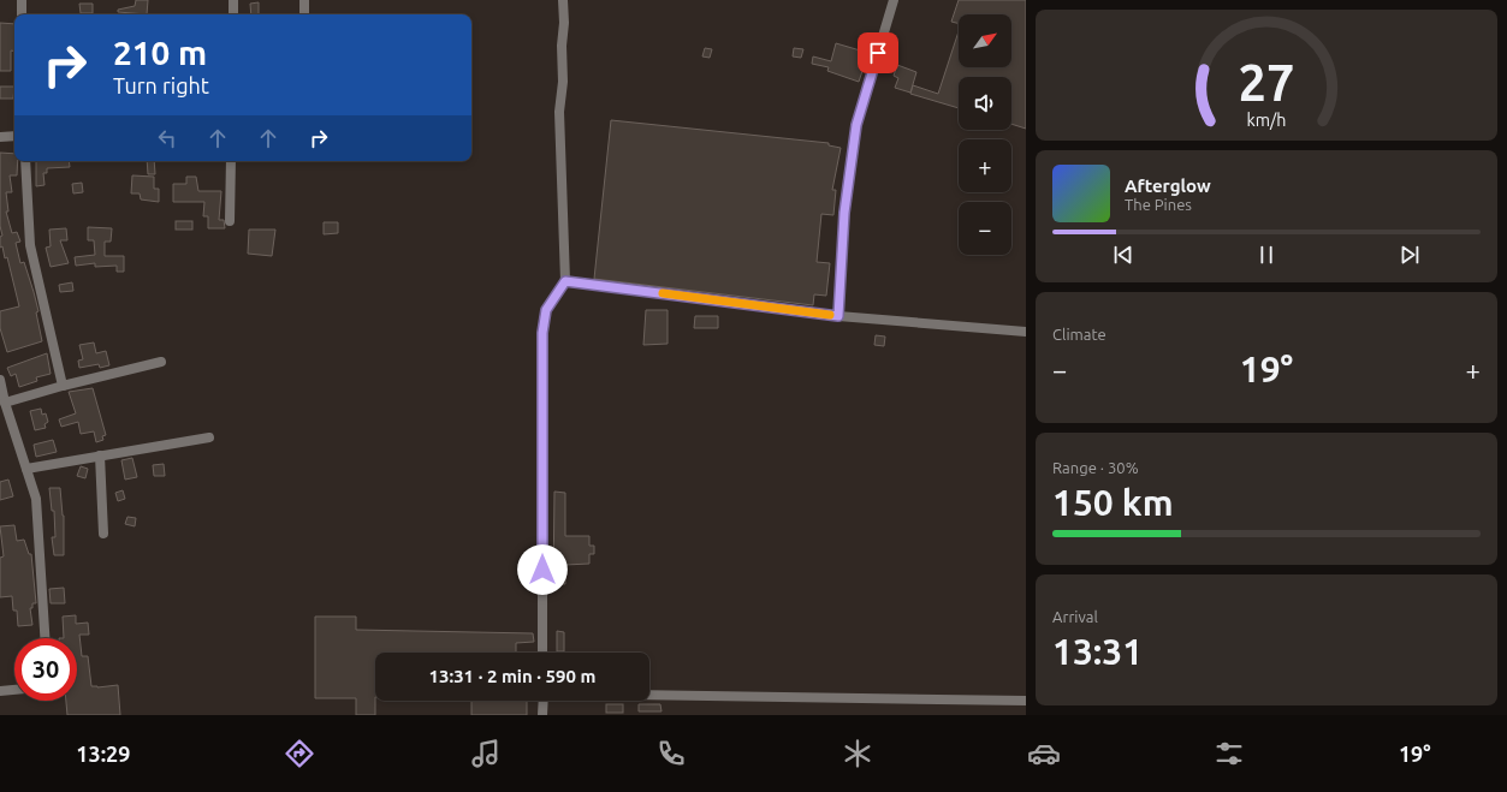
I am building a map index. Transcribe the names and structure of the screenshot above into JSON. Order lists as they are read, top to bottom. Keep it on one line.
{"north":"top right","page":{"map_buttons":["+","−"],"turn":["210 m","Turn right"],"song":["Afterglow","The Pines"],"tile":["Climate",["Range · 30%","150 km"],["Arrival","13:31"]],"heat":["−","19°","+"],"limit":"30","trip":"13:31 · 2 min · 590 m","tabs":["13:29","19°"],"gauge":["27","km/h"]}}
